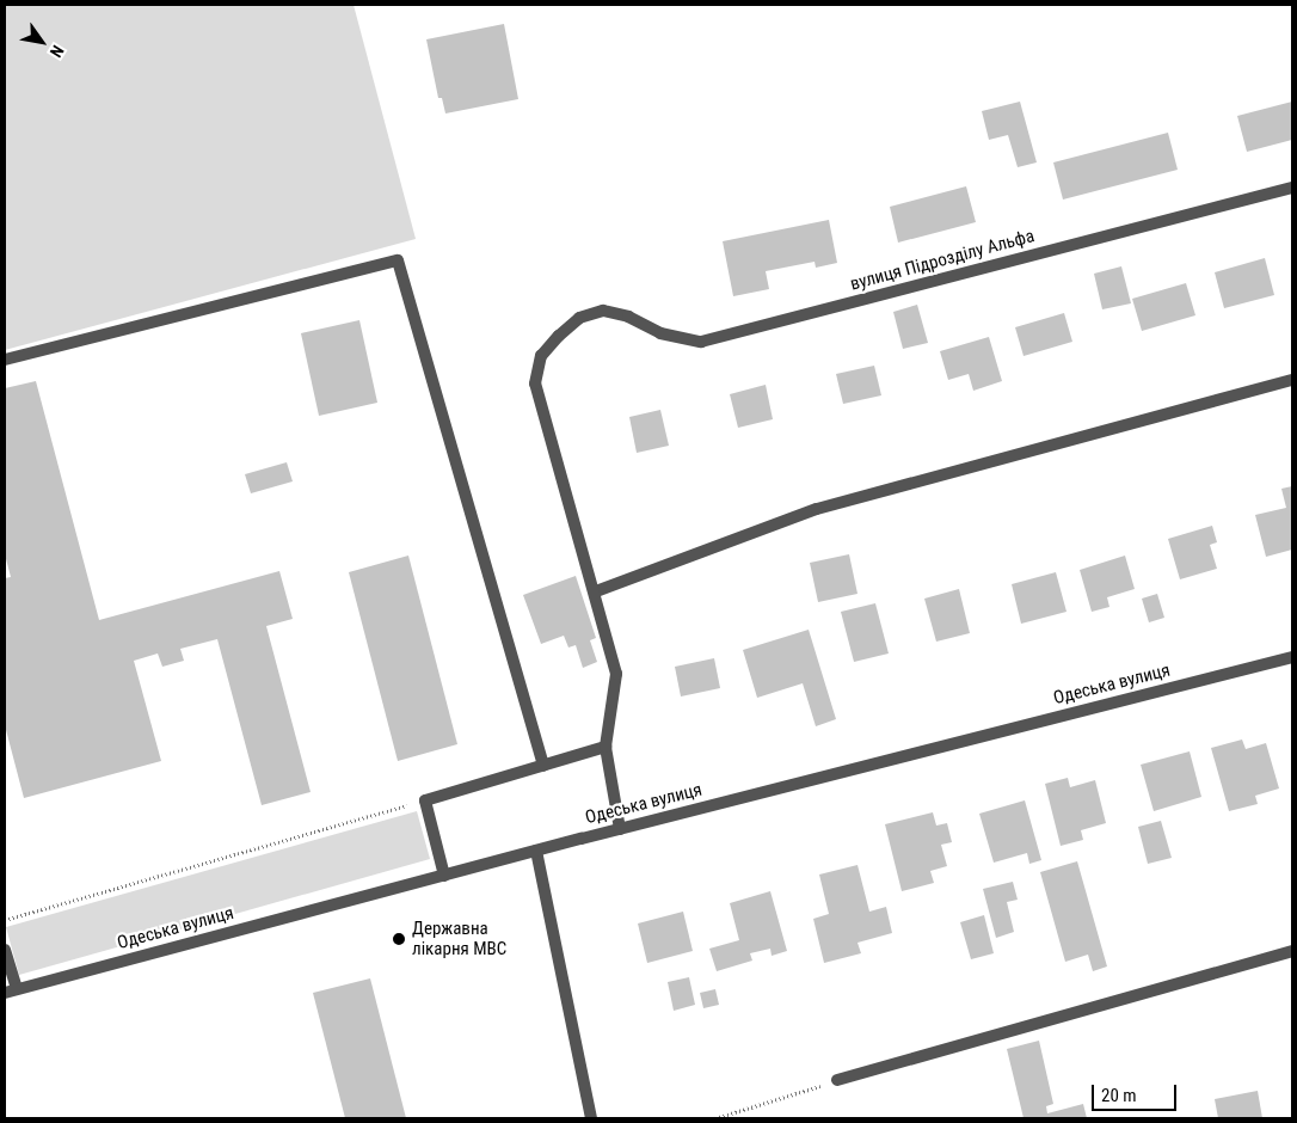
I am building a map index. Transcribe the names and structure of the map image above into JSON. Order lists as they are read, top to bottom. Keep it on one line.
{"streets":{"street":["вулиця Підрозділу Альфа","Одеська вулиця"]},"places":["Державна лікарня МВС"],"scale_bar":"20 m","north":"bottom right"}
